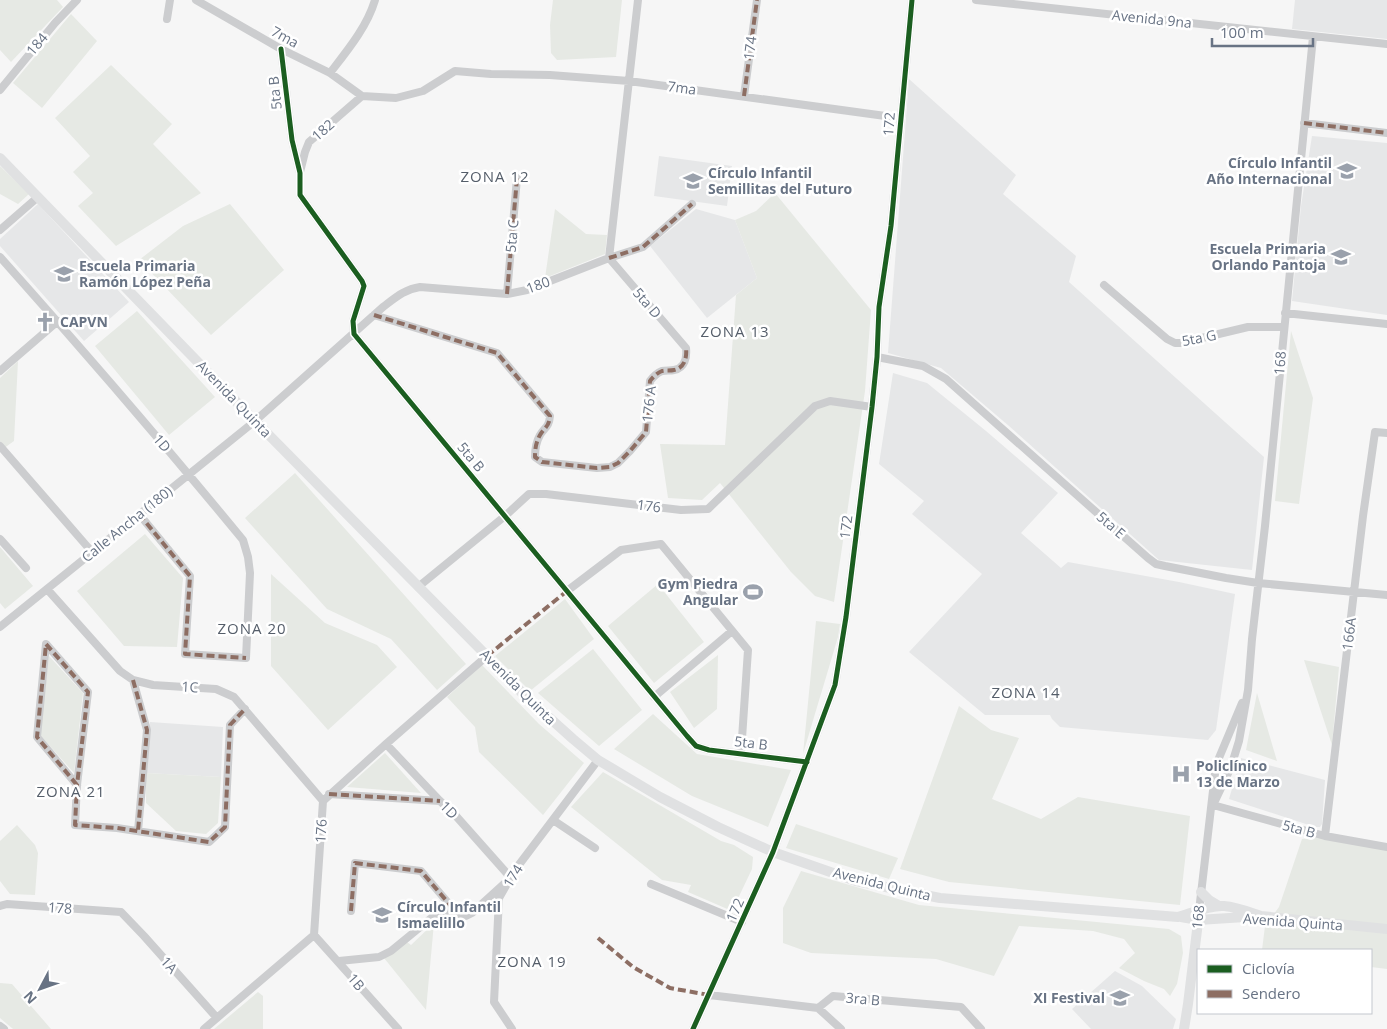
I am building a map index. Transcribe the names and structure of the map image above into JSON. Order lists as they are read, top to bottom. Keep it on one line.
{"streets":{"main road":["168","Avenida Quinta"],"street":["Avenida 9na","7ma","184","174","5ta B","172","182","5ta C","180","5ta D","5ta G","176 A","1D","176","Calle Ancha (180)","5ta E","166A","1C","178","1A","1B","3ra B"]},"crossings":[["Avenida 9na","168"],["7ma","174"],["7ma","5ta B"],["7ma","172"],["7ma","182"],["174","Avenida Quinta"],["174","1D"],["5ta B","172"],["5ta B","182"],["5ta B","180"],["5ta B","168"],["5ta B","176"],["5ta B","166A"],["172","Avenida Quinta"],["172","176"],["172","5ta E"],["5ta C","180"],["180","5ta D"],["180","Avenida Quinta"],["180","176 A"],["180","Calle Ancha (180)"],["5ta D","176 A"],["5ta G","168"],["168","Avenida Quinta"],["168","5ta E"],["Avenida Quinta","176"],["Avenida Quinta","Calle Ancha (180)"],["1D","Calle Ancha (180)"],["176","1C"],["176","1B"],["Calle Ancha (180)","1C"],["5ta E","166A"],["178","1A"]],"districts":["ZONA 12","ZONA 13","ZONA 20","ZONA 14","ZONA 21","ZONA 19"],"places":{"school or university":["Círculo Infantil Año Internacional","Círculo Infantil Semillitas del Futuro","Escuela Primaria Orlando Pantoja","Escuela Primaria Ramón López Peña","Círculo Infantil Ismaelillo","XI Festival"],"church":["CAPVN"],"sports":["Gym Piedra Angular"],"hospital":["Policlínico 13 de Marzo"]},"legend":["Ciclovía","Sendero"],"scale_bar":"100 m","north":"bottom left"}
